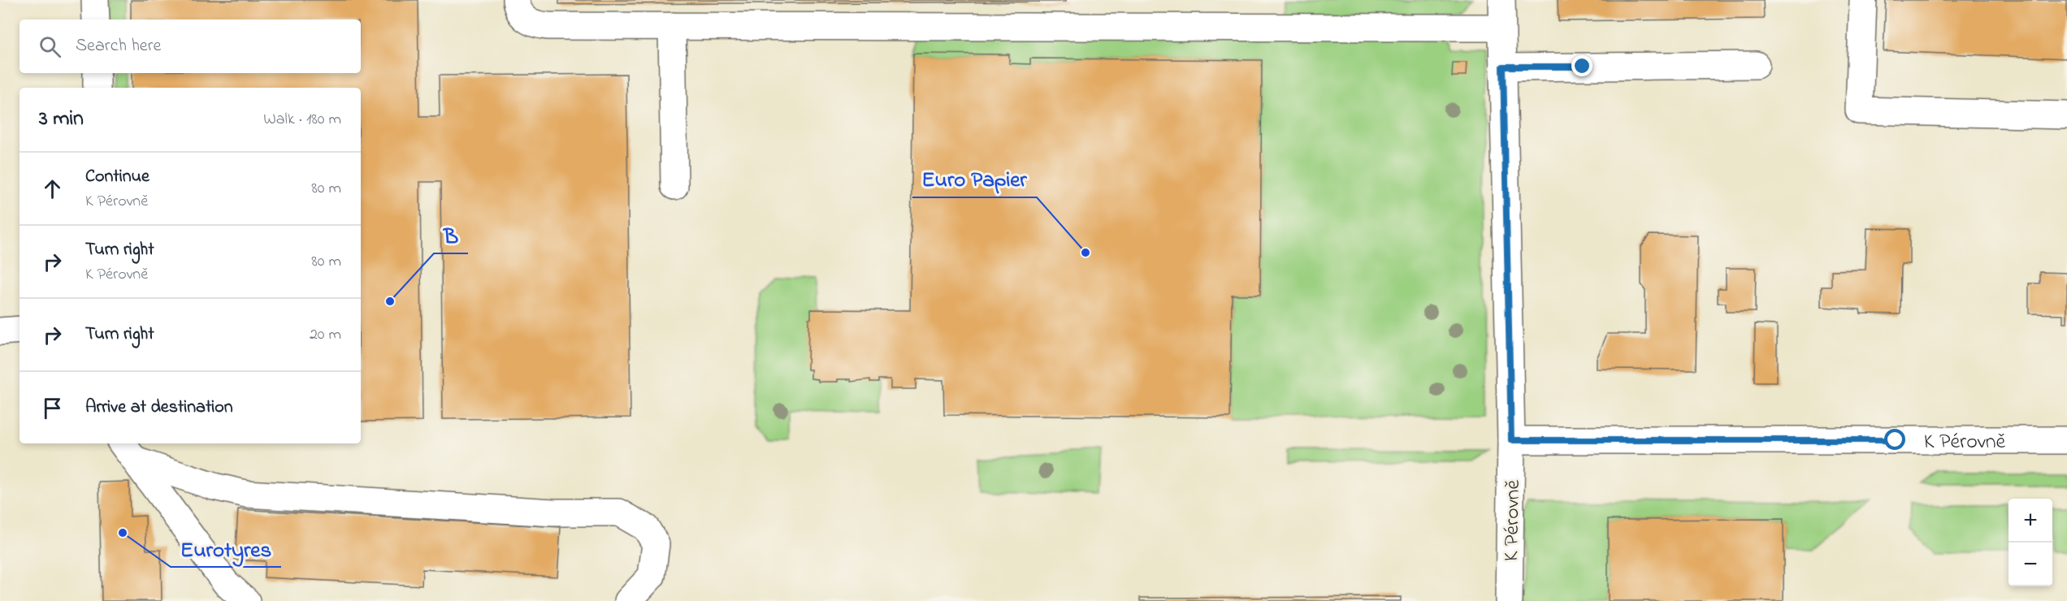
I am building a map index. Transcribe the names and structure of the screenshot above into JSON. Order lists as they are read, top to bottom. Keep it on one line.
{"streets":{"street":["K Pérovně"]},"places":["Euro Papier","B","Eurotyres"],"page":{"search":"Search here","heading":["3 min","Walk · 180 m"],"list":[["Continue","K Pérovně","80 m"],["Turn right","K Pérovně","80 m"],["Turn right","20 m"],"Arrive at destination"],"map_buttons":["+","−"]}}
